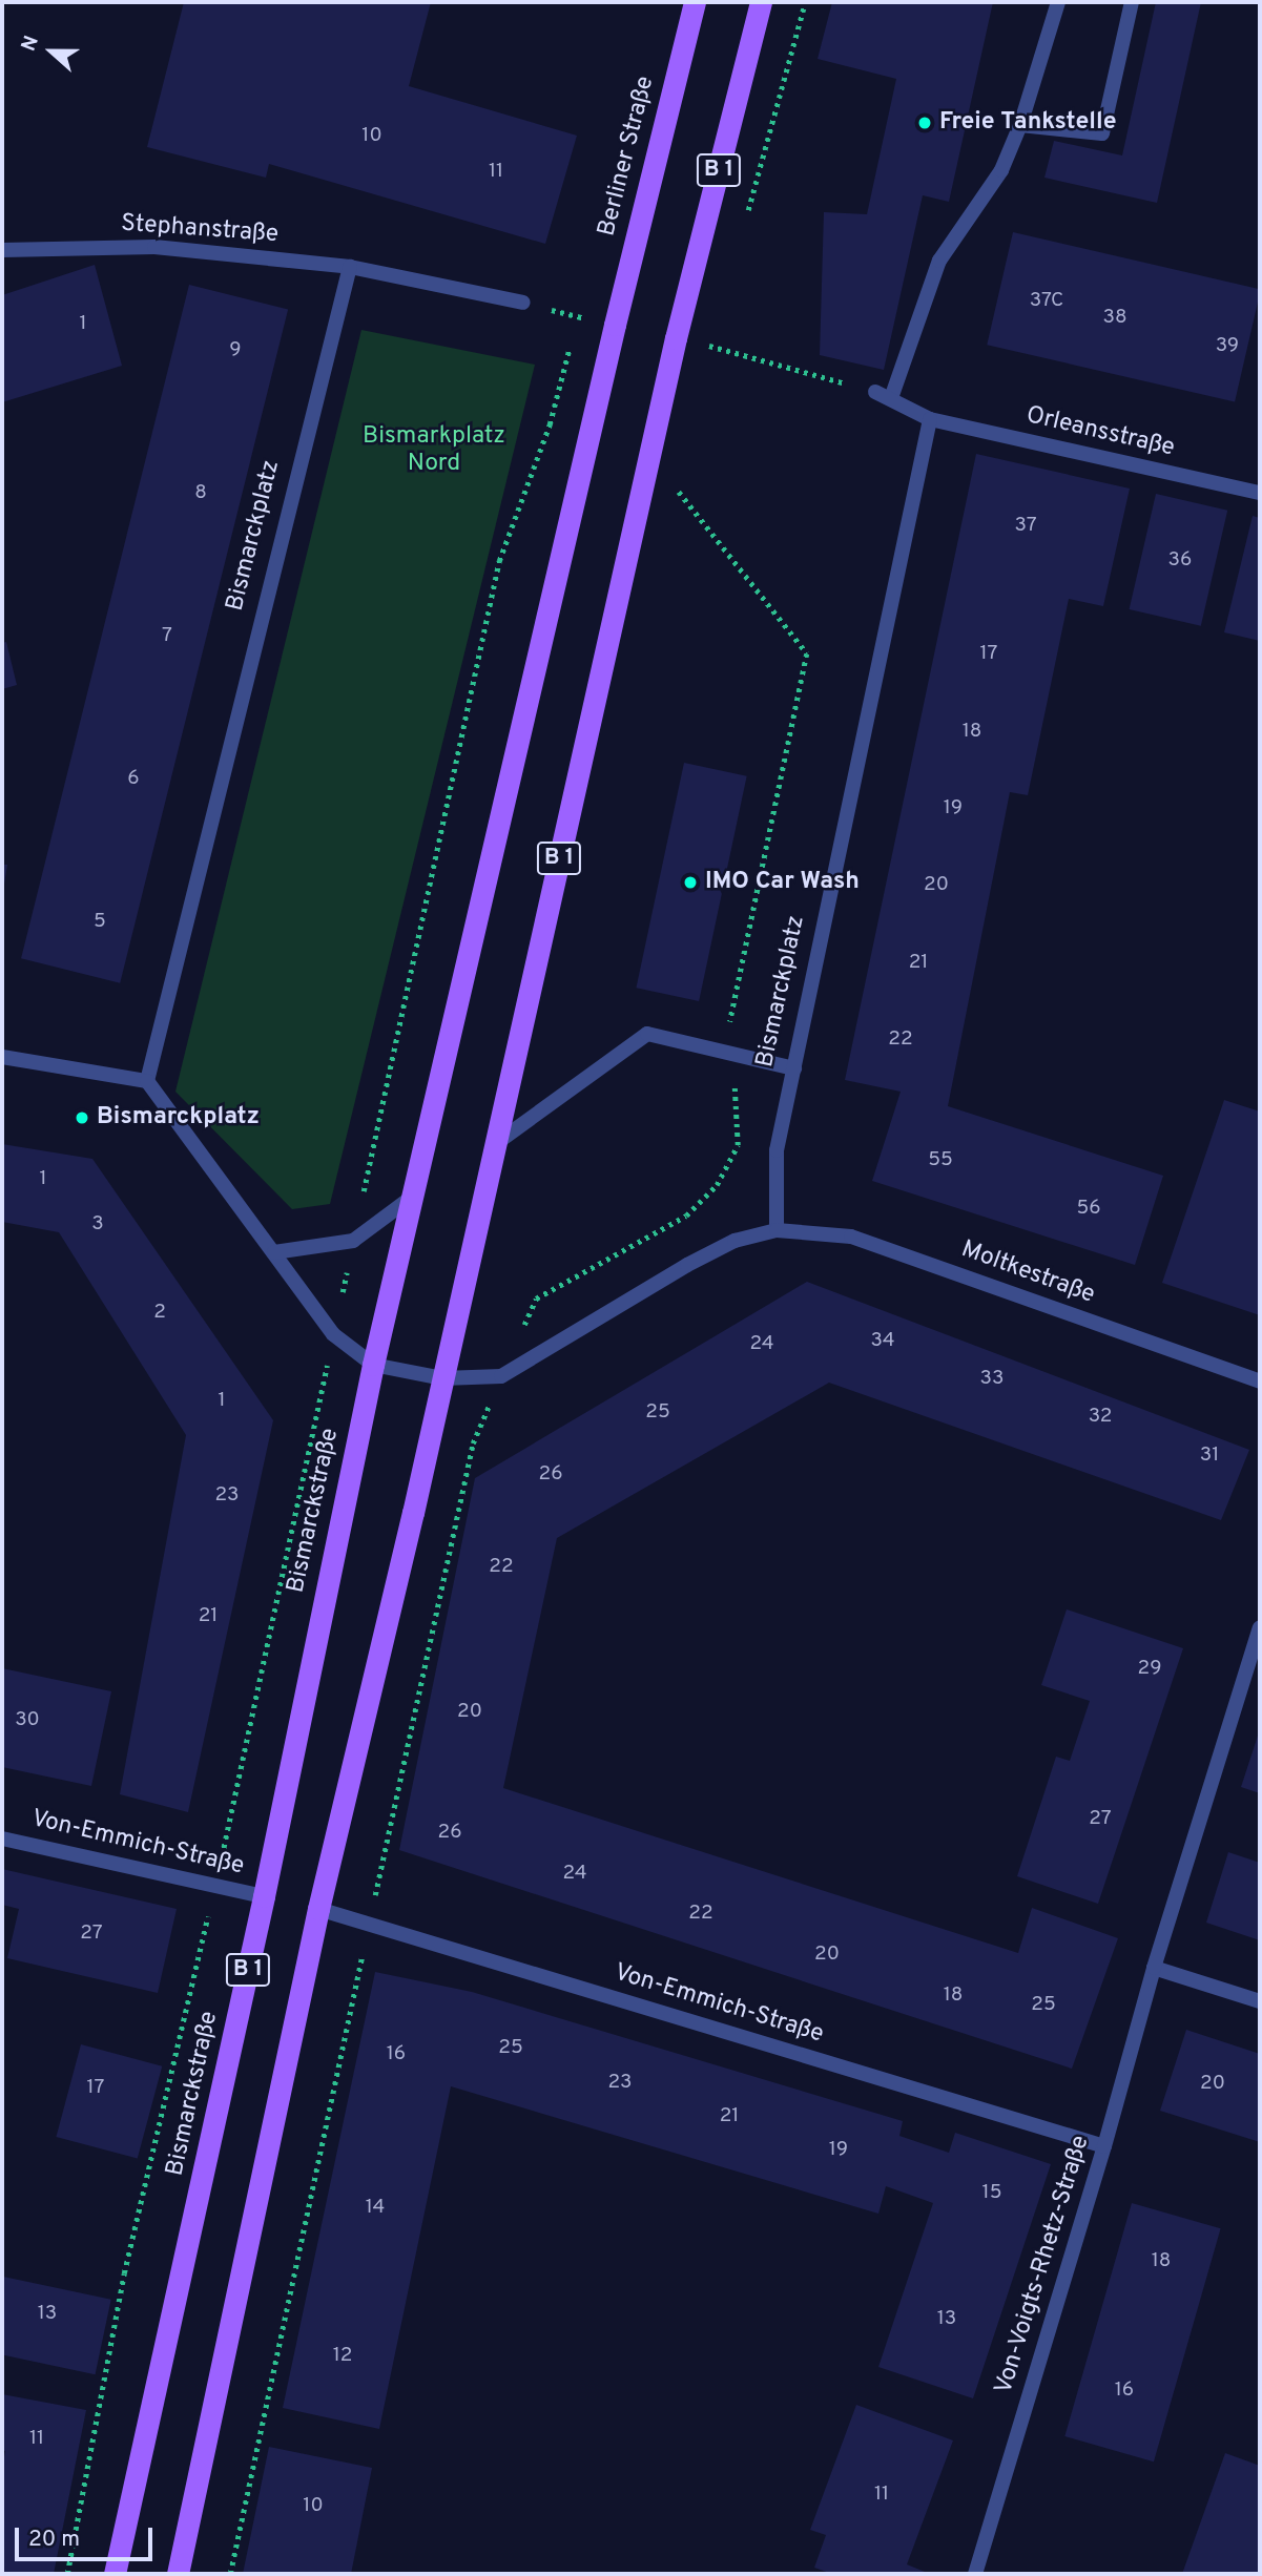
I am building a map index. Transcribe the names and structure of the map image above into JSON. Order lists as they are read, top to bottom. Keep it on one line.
{"streets":{"main road":["Berliner Straße","B 1","Bismarckstraße"],"street":["Stephanstraße","Orleansstraße","Bismarckplatz","Moltkestraße","Von-Emmich-Straße","Von-Voigts-Rhetz-Straße"]},"crossings":[["Berliner Straße","B 1"],["B 1","Bismarckstraße"],["B 1","Von-Emmich-Straße"],["Stephanstraße","Bismarckplatz"],["Orleansstraße","Bismarckplatz"],["Bismarckplatz","Moltkestraße"],["Bismarckstraße","Von-Emmich-Straße"],["Von-Emmich-Straße","Von-Voigts-Rhetz-Straße"]],"parks":["Bismarkplatz Nord"],"places":["Freie Tankstelle","IMO Car Wash","Bismarckplatz"],"house_numbers":["10","11","37C","38","1","39","9","8","37","36","7","17","18","6","19","20","5","21","22","55","1","56","3","2","34","24","33","1","25","32","31","26","23","22","21","29","20","30","27","26","24","22","27","20","18","25","25","16","23","20","17","21","19","15","14","18","13","13","12","16","11","11","10"],"scale_bar":"20 m","north":"left"}
